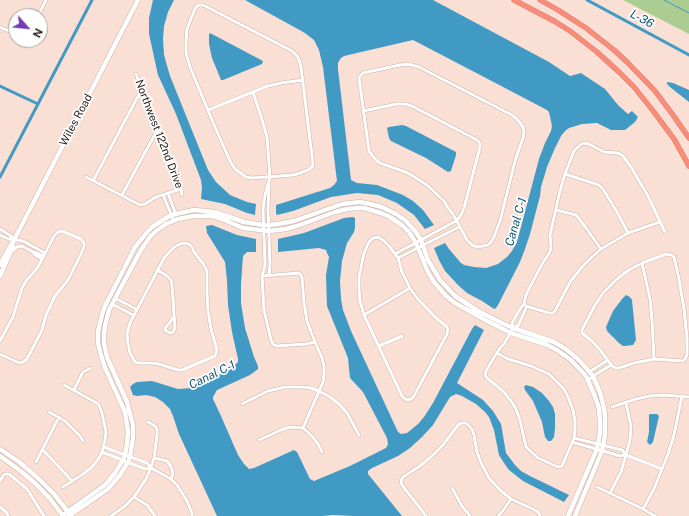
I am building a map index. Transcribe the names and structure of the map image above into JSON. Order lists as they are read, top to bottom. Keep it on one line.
{"streets":{"street":["Wiles Road","Northwest 122nd Drive"]},"water":["L-36","Canal C-1"],"north":"bottom right"}
